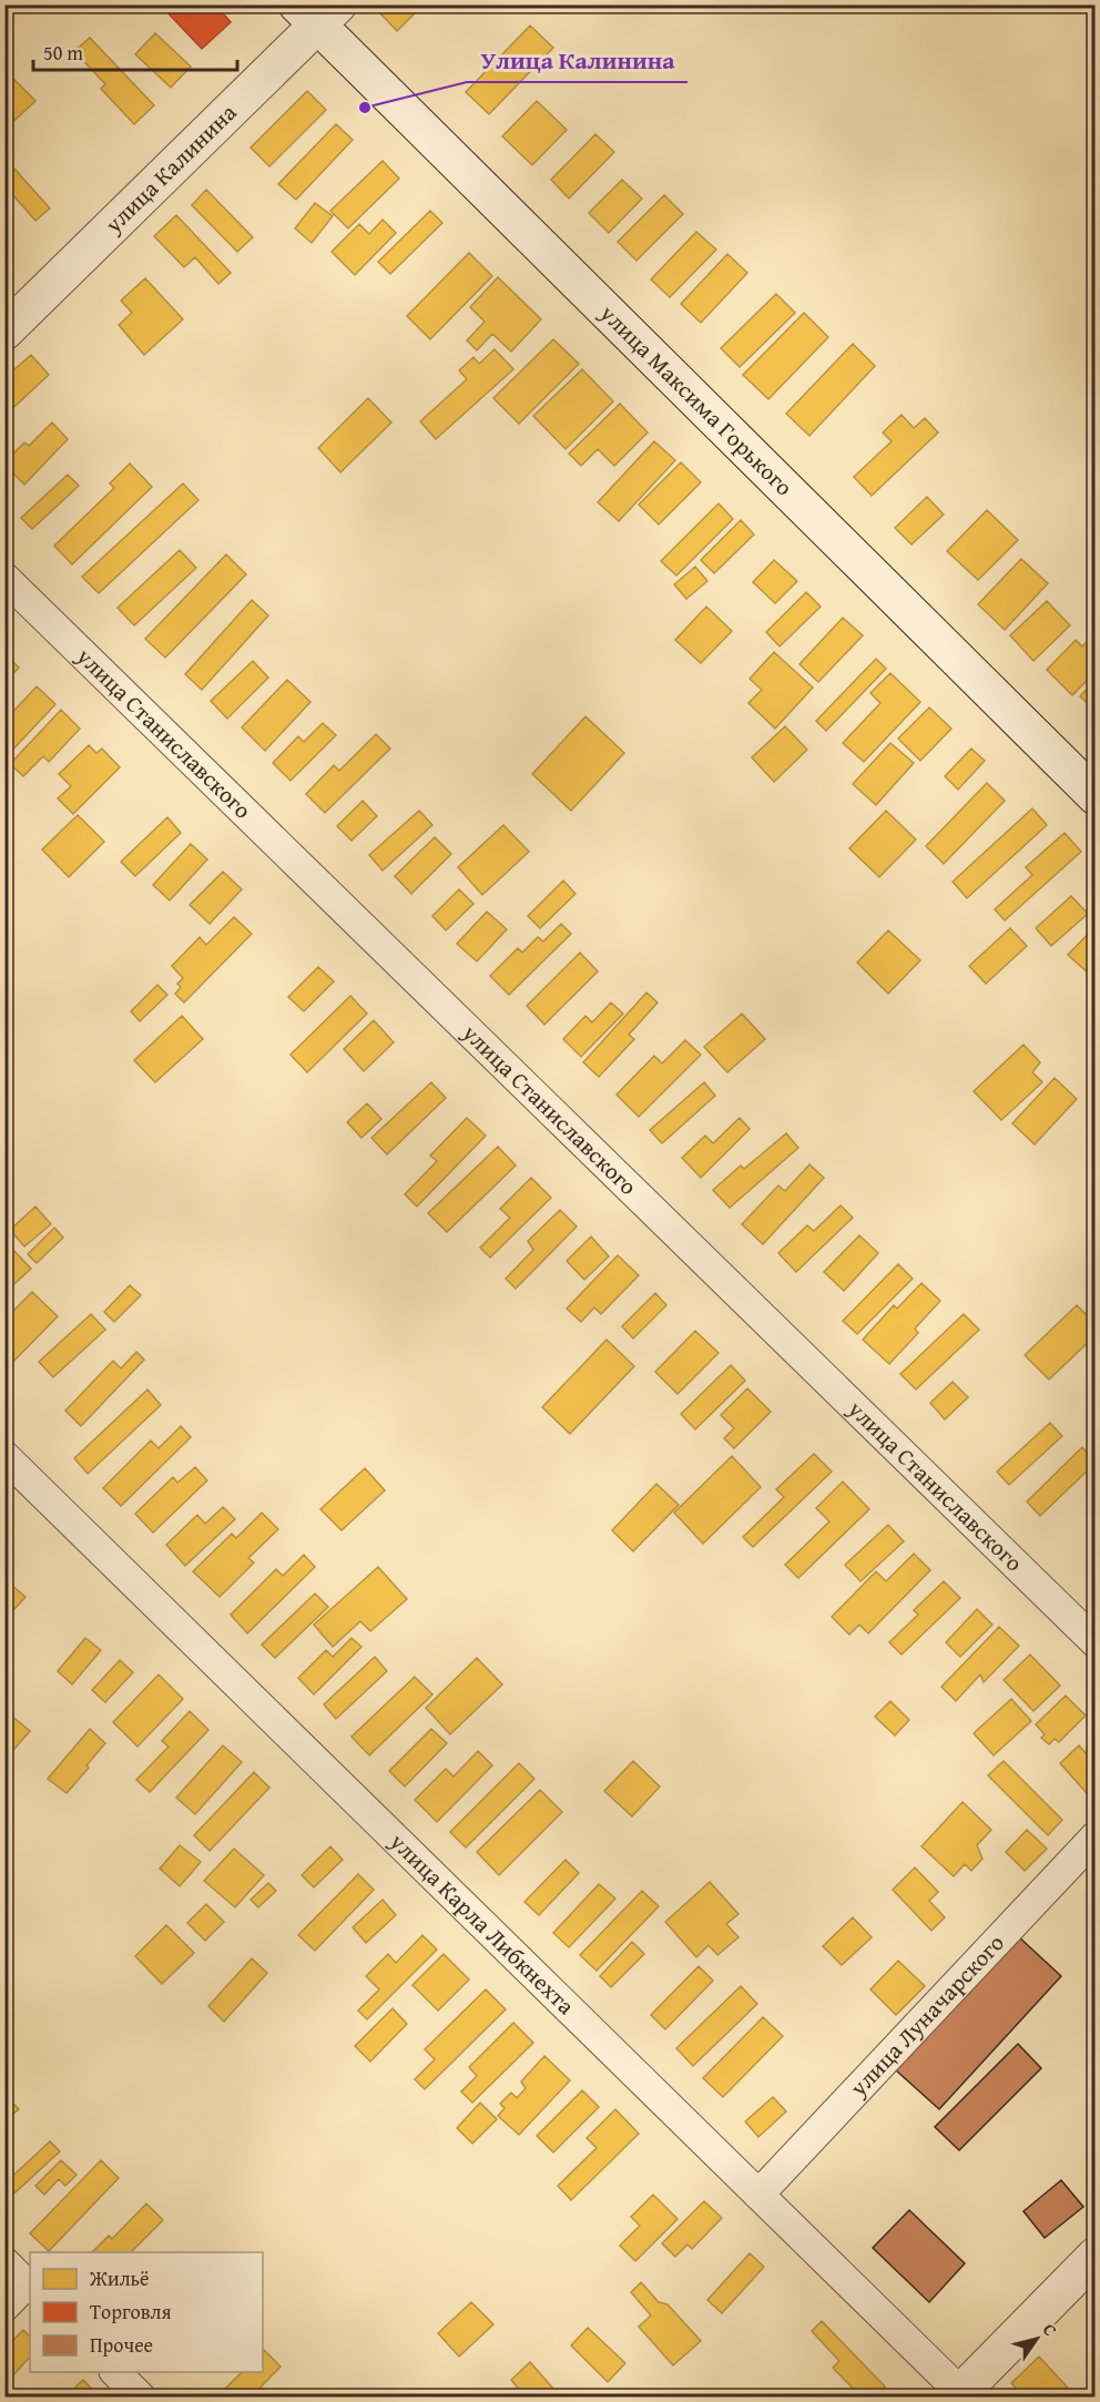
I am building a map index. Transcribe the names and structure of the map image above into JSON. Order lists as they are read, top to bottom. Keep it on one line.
{"streets":{"main road":["улица Калинина","улица Максима Горького"],"street":["улица Станиславского","улица Карла Либкнехта","улица Луначарского"]},"crossings":[["улица Калинина","улица Максима Горького"],["улица Карла Либкнехта","улица Луначарского"]],"places":["Улица Калинина"],"legend":["Жильё","Торговля","Прочее"],"scale_bar":"50 m","north":"top right"}
